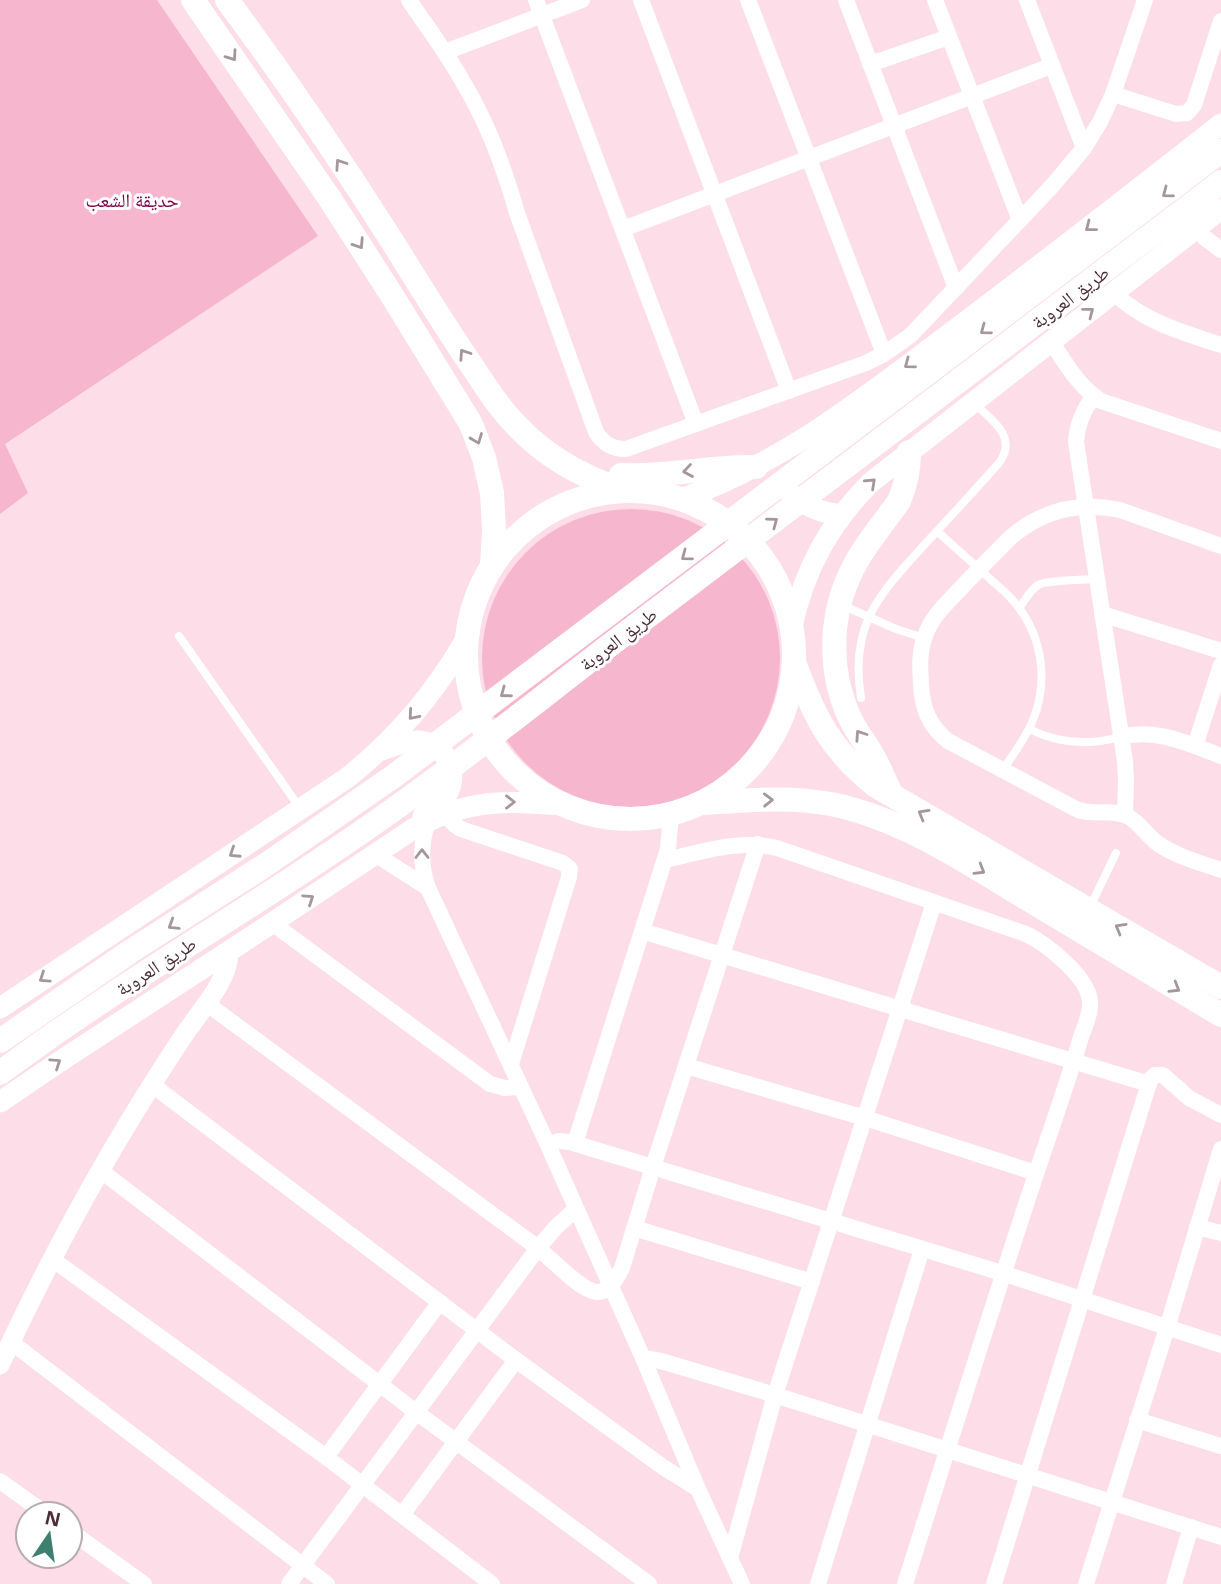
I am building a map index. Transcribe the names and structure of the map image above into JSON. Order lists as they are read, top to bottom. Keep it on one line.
{"streets":{"main road":["طريق العروبة"]},"parks":["حديقة الشعب"],"north":"top"}
